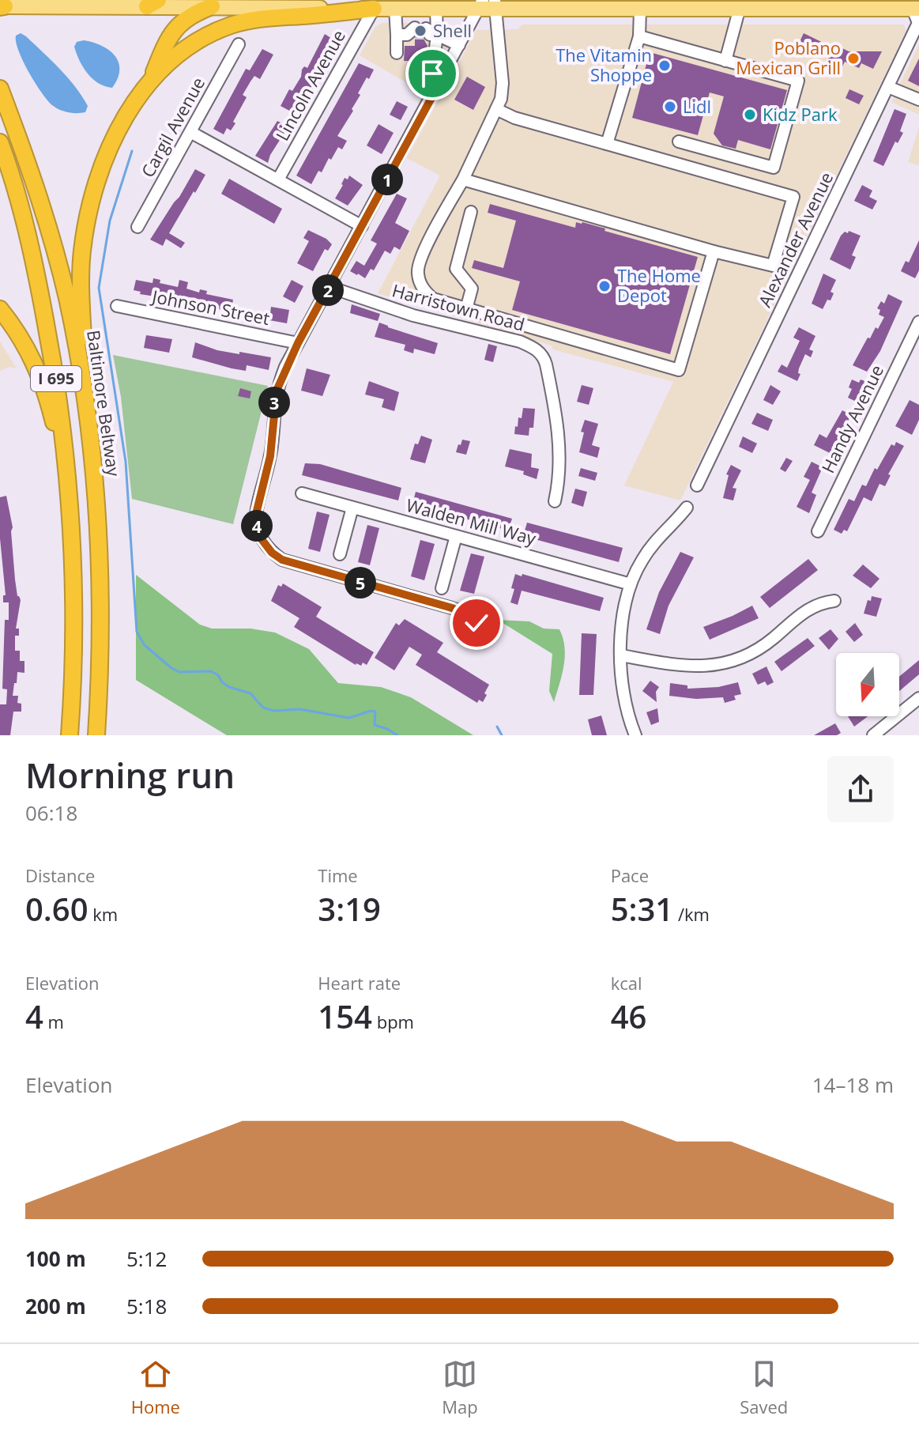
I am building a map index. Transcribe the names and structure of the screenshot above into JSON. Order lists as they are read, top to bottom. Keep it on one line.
{"streets":{"highway":["I 695","Baltimore Beltway"],"street":["Lincoln Avenue","Cargil Avenue","Alexander Avenue","Johnson Street","Harristown Road","Handy Avenue","Walden Mill Way"]},"places":["Shell","Poblano Mexican Grill","The Vitamin Shoppe","Lidl","Kidz Park","The Home Depot"],"north":"bottom","page":{"pins":["1","2","3","4","5"],"heading":["Morning run","06:18"],"stats":[["Distance","0.60 km"],["Time","3:19"],["Pace","5:31 /km"],["Elevation","4 m"],["Heart rate","154 bpm"],["kcal","46"]],"chart":["Elevation","14–18 m"],"list":[{"name":"100 m","note":"5:12"},{"name":"200 m","note":"5:18"}],"tabs":["Home","Map","Saved"]}}
